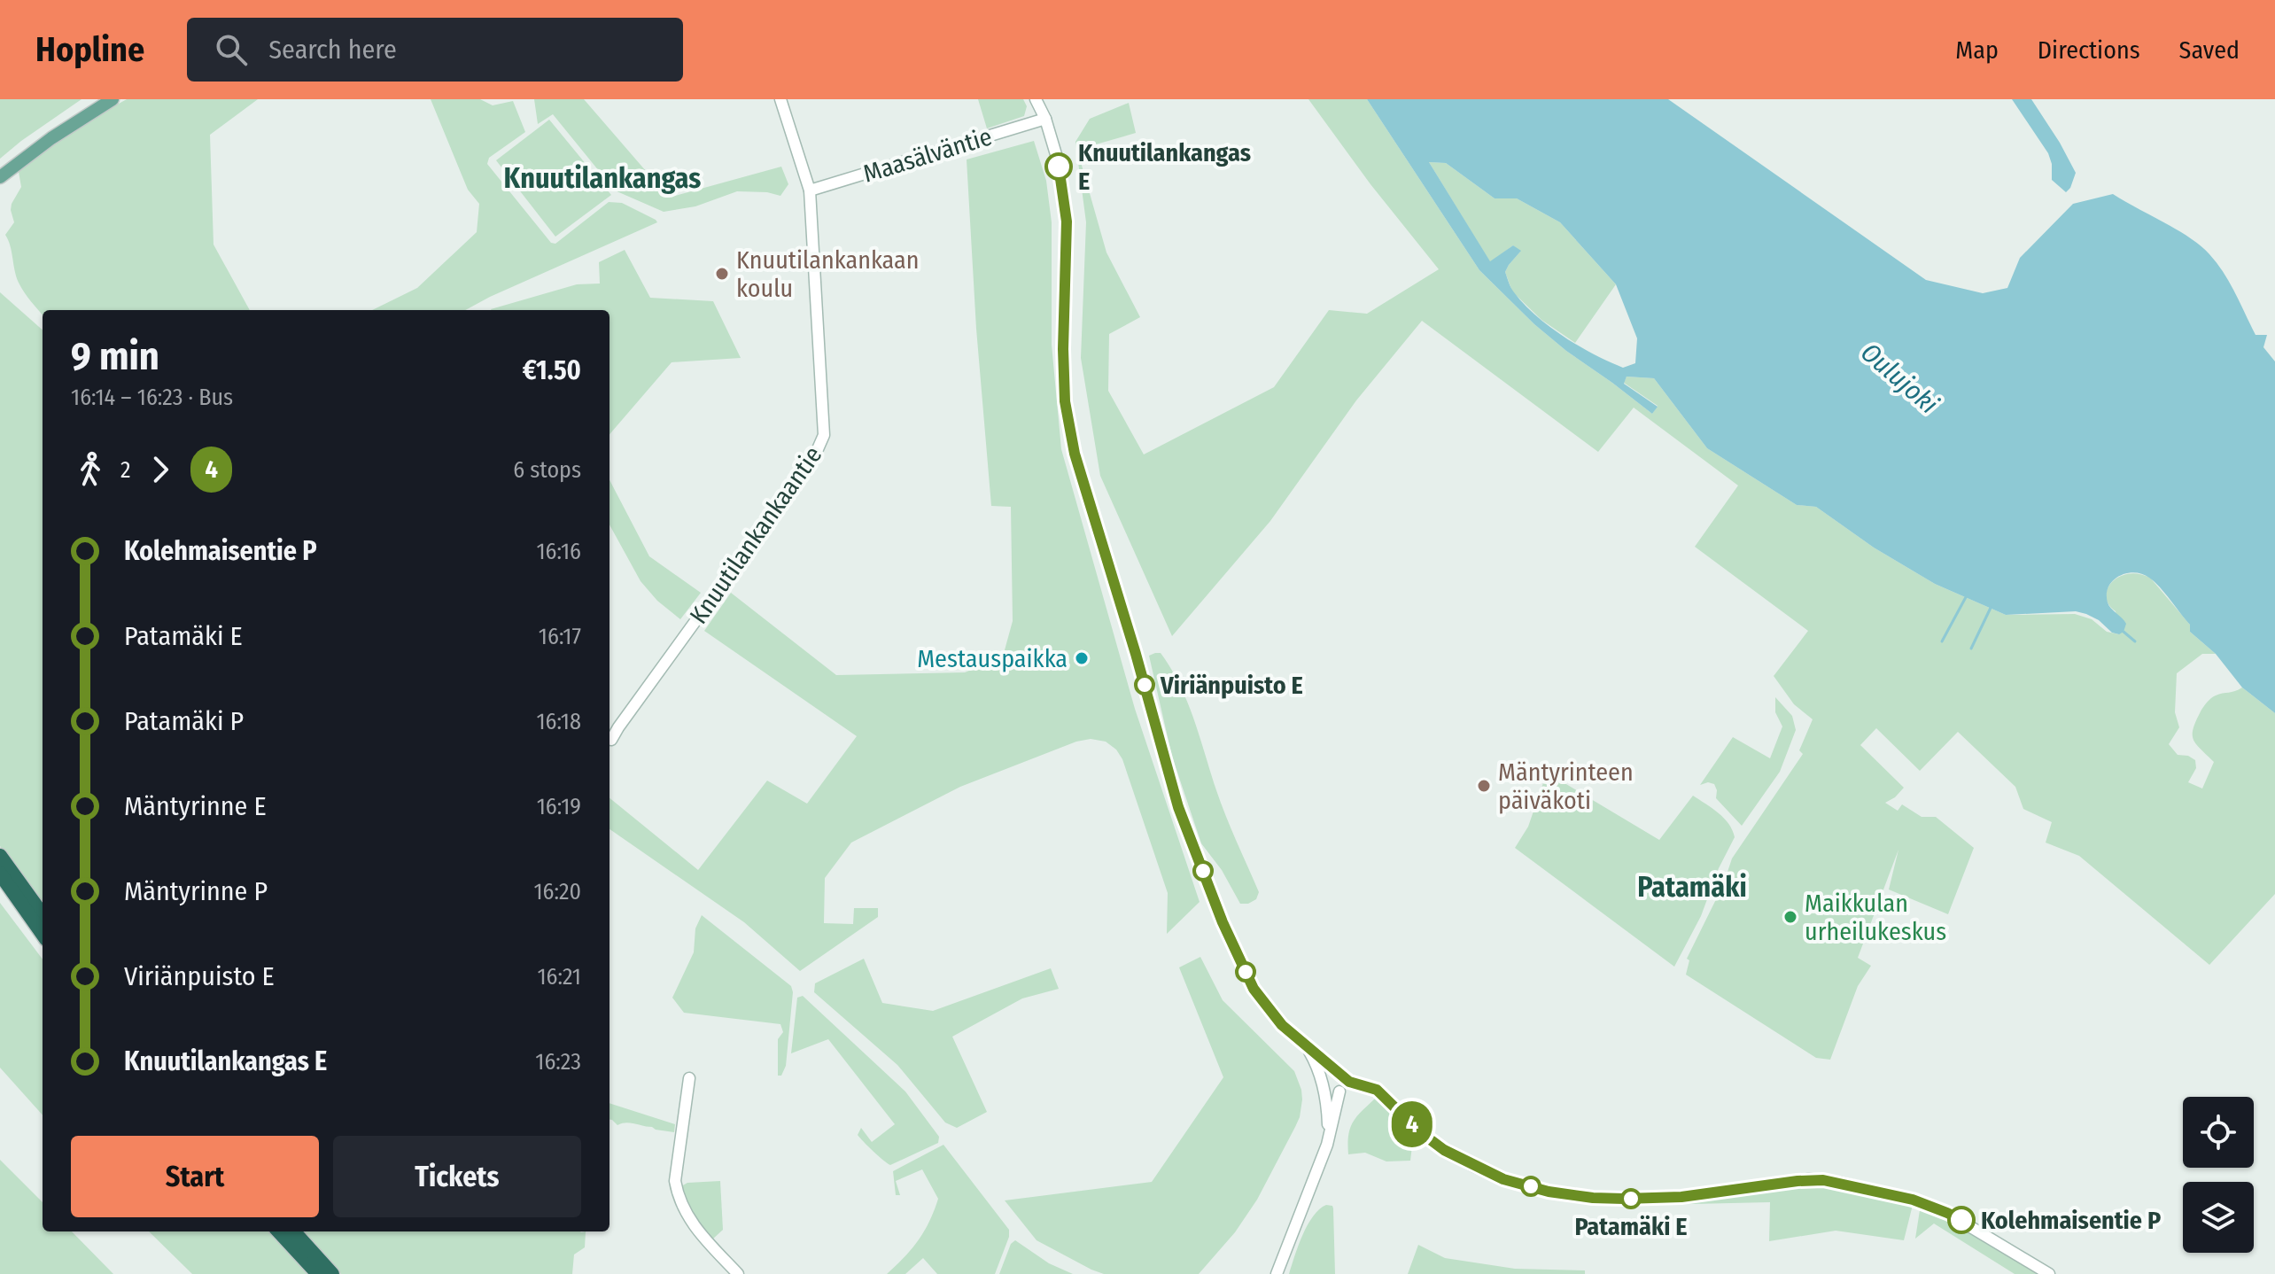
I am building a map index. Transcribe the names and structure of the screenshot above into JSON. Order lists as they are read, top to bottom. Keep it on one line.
{"streets":{"street":["Maasälväntie","Knuutilankankaantie"]},"crossings":[["Maasälväntie","Knuutilankankaantie"]],"districts":["Knuutilankangas","Patamäki"],"water":["Oulujoki"],"places":["Knuutilankangas E","Knuutilankankaan koulu","Mestauspaikka","Viriänpuisto E","Mäntyrinteen päiväkoti","Maikkulan urheilukeskus","Patamäki E","Kolehmaisentie P"],"lines":["bus line 4"],"page":{"header":"Hopline","search":"Search here","nav":["Map","Directions","Saved"],"on_map":"4","heading":["9 min","16:14 – 16:23 · Bus","€1.50"],"legs":["2","4","6 stops"],"list":[{"name":"Kolehmaisentie P","value":"16:16"},{"name":"Patamäki E","value":"16:17"},{"name":"Patamäki P","value":"16:18"},{"name":"Mäntyrinne E","value":"16:19"},{"name":"Mäntyrinne P","value":"16:20"},{"name":"Viriänpuisto E","value":"16:21"},{"name":"Knuutilankangas E","value":"16:23"}],"buttons":["Start","Tickets"]}}
